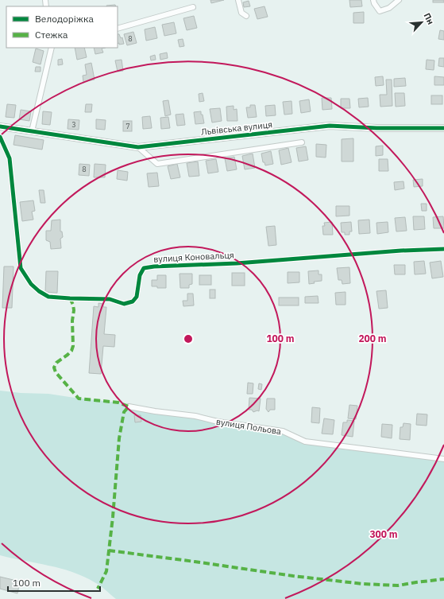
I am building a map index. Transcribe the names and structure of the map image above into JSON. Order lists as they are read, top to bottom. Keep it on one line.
{"streets":{"street":["Львівська вулиця","вулиця Коновальця","вулиця Польова"]},"house_numbers":["8","3","7","8"],"legend":["Велодоріжка","Стежка"],"scale_bar":"100 m","north":"top right","rings":["100 m","200 m","300 m"]}
